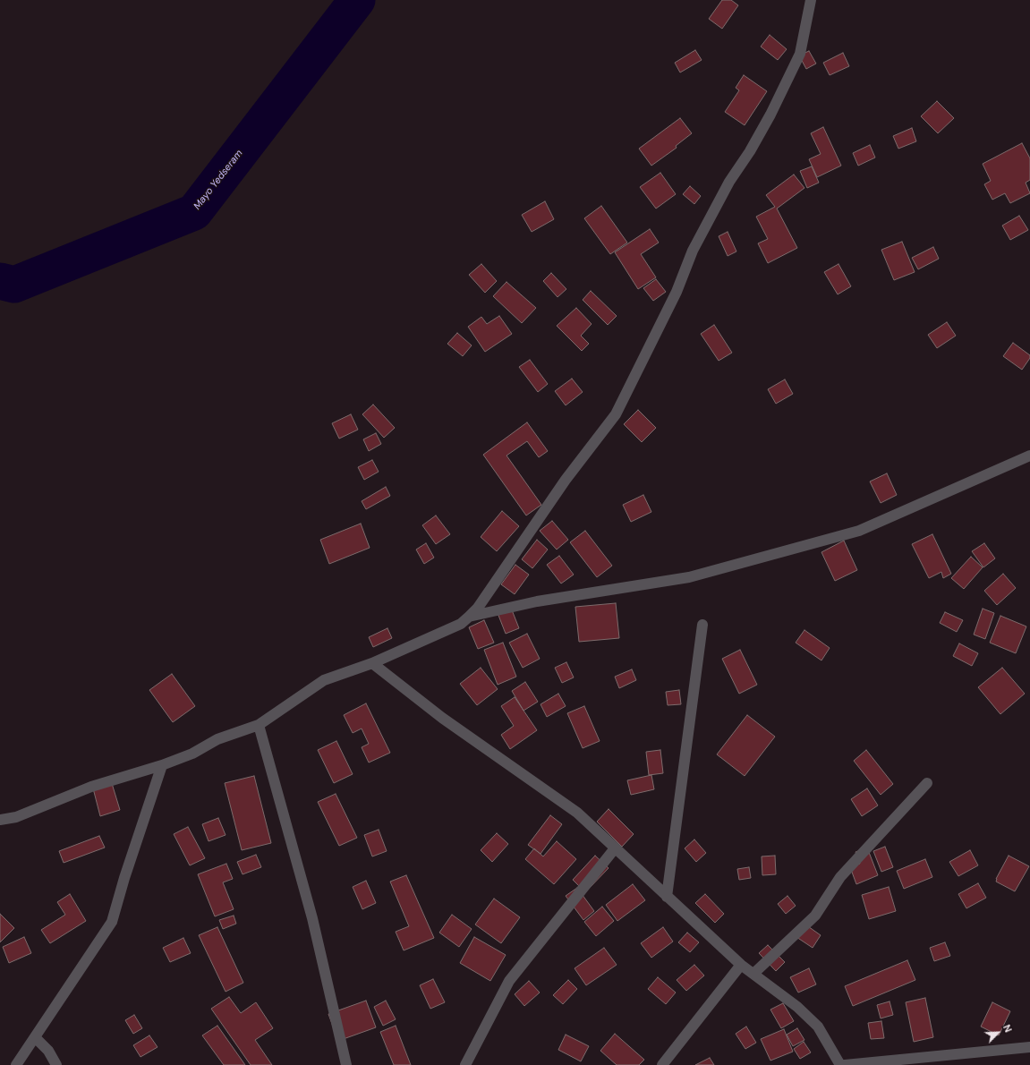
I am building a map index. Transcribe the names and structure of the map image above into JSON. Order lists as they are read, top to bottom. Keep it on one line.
{"water":["Mayo Yedseram"],"north":"top right"}
